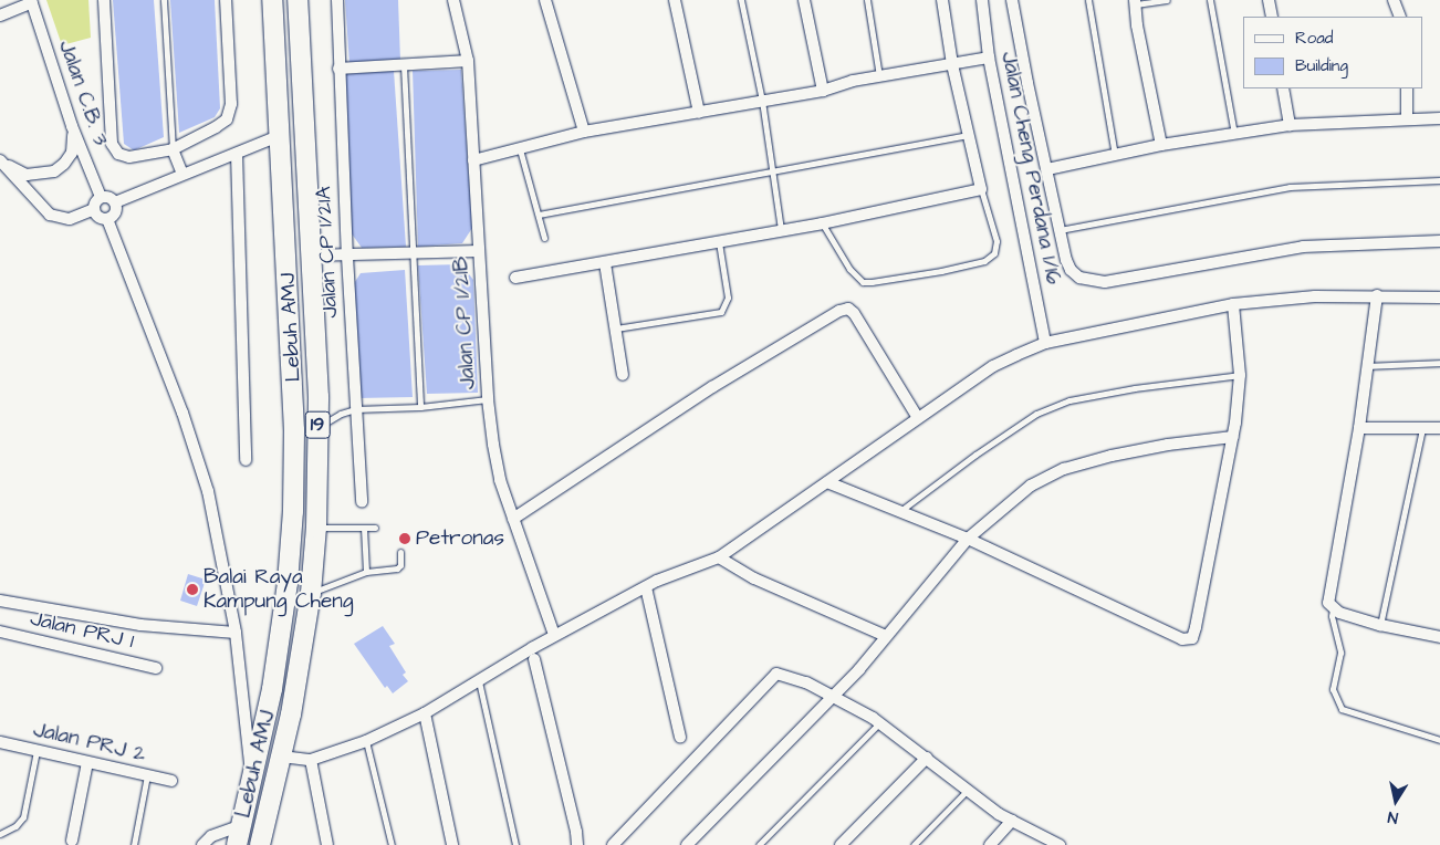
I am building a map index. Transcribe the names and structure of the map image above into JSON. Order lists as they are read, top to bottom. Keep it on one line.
{"streets":{"highway":["Lebuh AMJ","19"],"street":["Jalan C.B. 3","Jalan Cheng Perdana 1/16","Jalan CP 1/21A","Jalan CP 1/21B","Jalan PRJ 1","Jalan PRJ 2"]},"places":["Petronas","Balai Raya Kampung Cheng"],"legend":["Road","Building"],"north":"bottom"}
